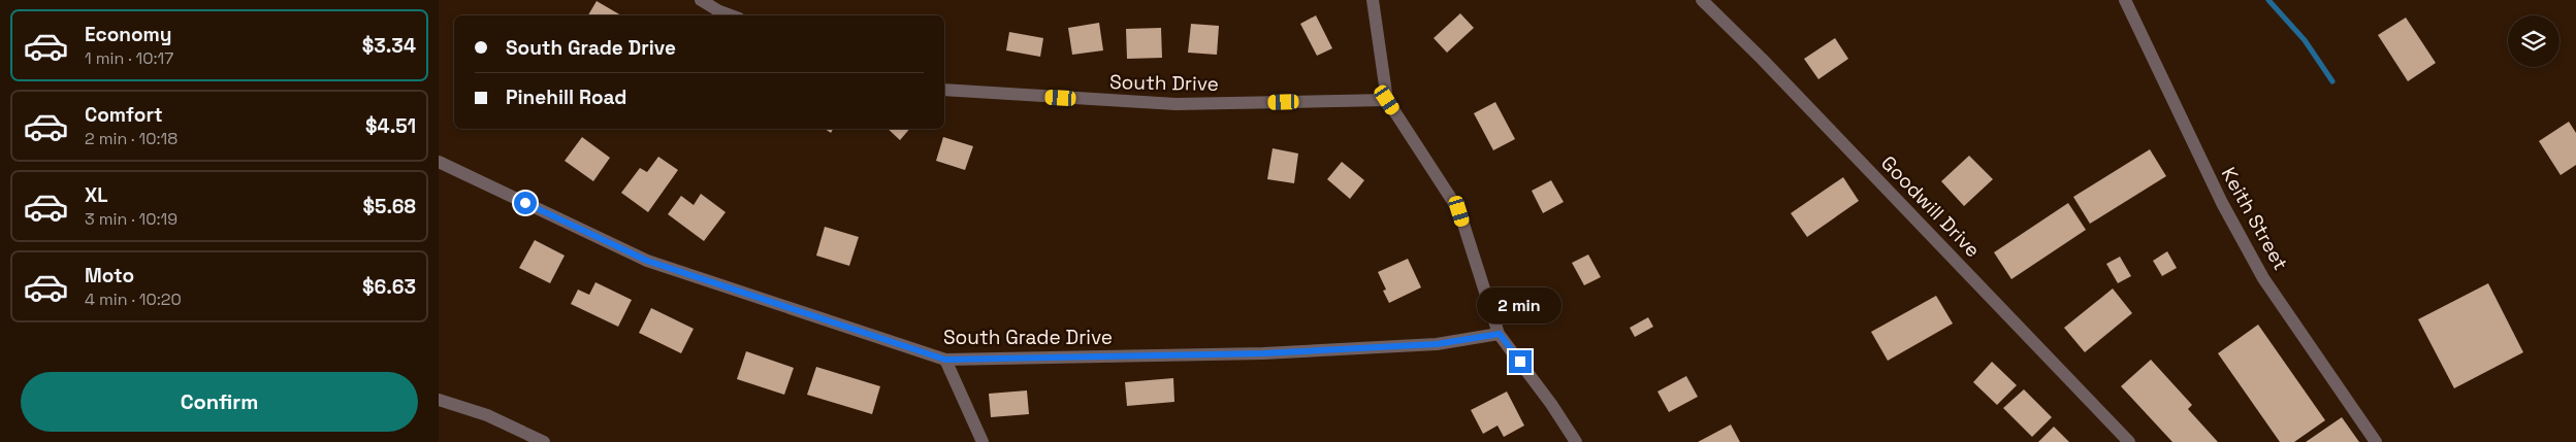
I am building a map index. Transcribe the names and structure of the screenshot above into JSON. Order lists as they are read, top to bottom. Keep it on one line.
{"streets":{"street":["South Drive","Goodwill Drive","Keith Street","South Grade Drive"]},"page":{"list":[{"name":"Economy","note":"1 min · 10:17","value":"$3.34"},{"name":"Comfort","note":"2 min · 10:18","value":"$4.51"},{"name":"XL","note":"3 min · 10:19","value":"$5.68"},{"name":"Moto","note":"4 min · 10:20","value":"$6.63"}],"banner":["South Grade Drive","Pinehill Road"],"bubble":"2 min","buttons":"Confirm"}}
